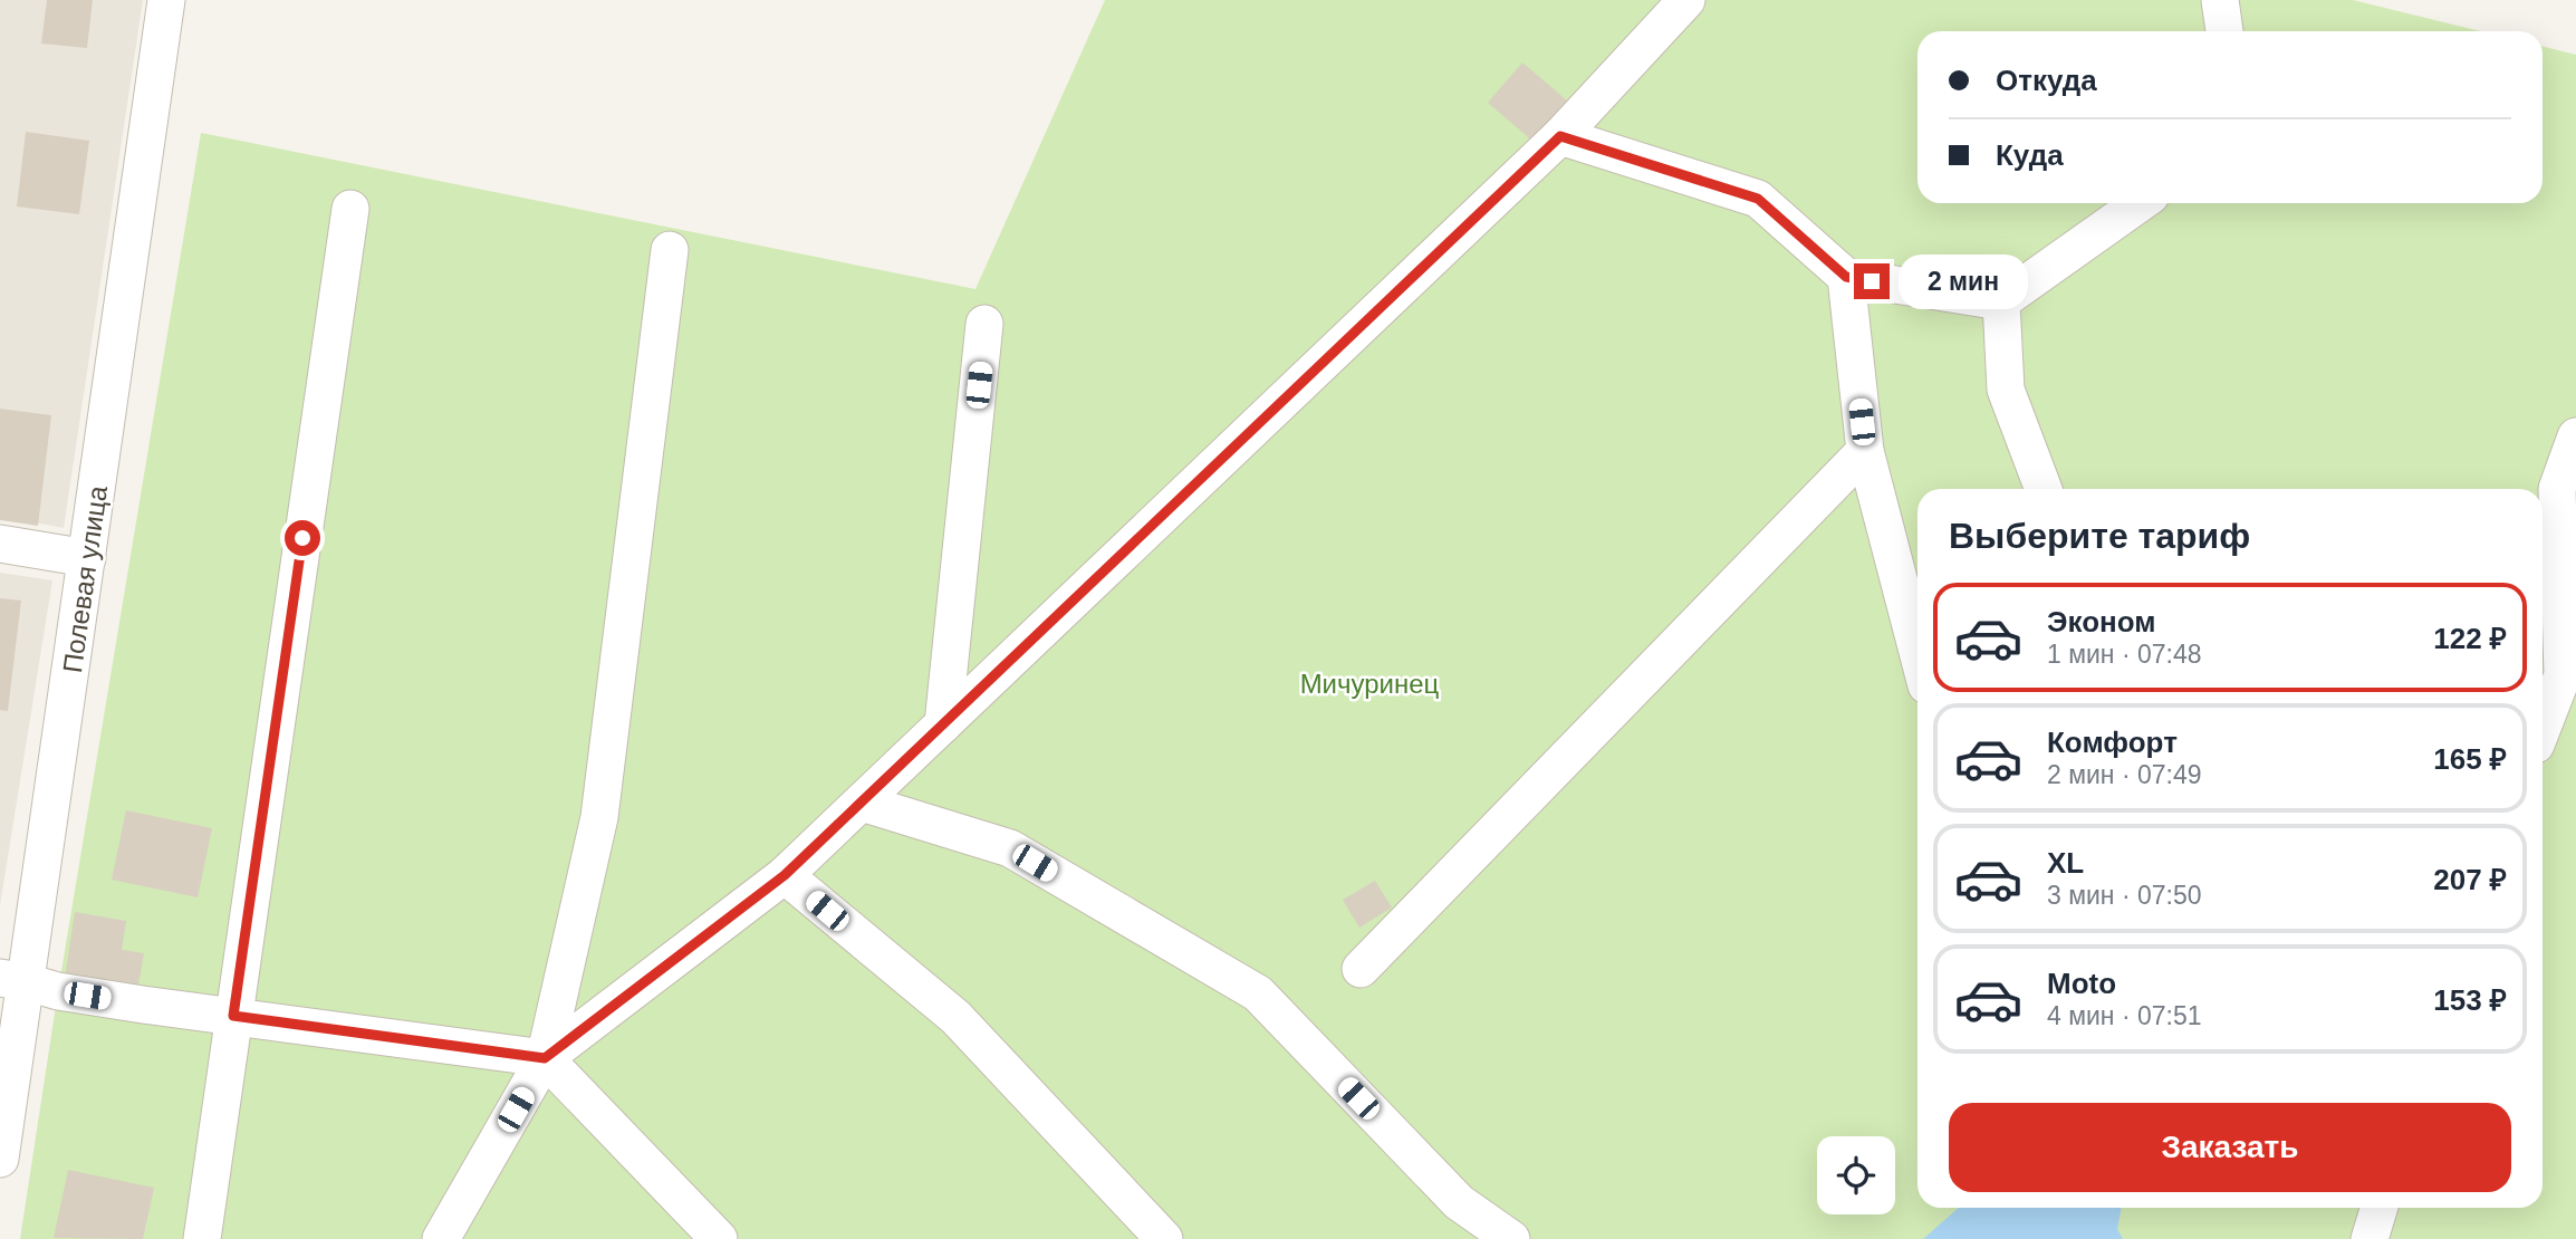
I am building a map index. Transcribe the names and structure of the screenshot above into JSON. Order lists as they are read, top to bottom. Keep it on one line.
{"streets":{"street":["Полевая улица"]},"parks":["Мичуринец"],"page":{"banner":["Откуда","Куда"],"bubble":"2 мин","heading":"Выберите тариф","list":[{"name":"Эконом","note":"1 мин · 07:48","value":"122 ₽"},{"name":"Комфорт","note":"2 мин · 07:49","value":"165 ₽"},{"name":"XL","note":"3 мин · 07:50","value":"207 ₽"},{"name":"Moto","note":"4 мин · 07:51","value":"153 ₽"}],"buttons":"Заказать"}}
